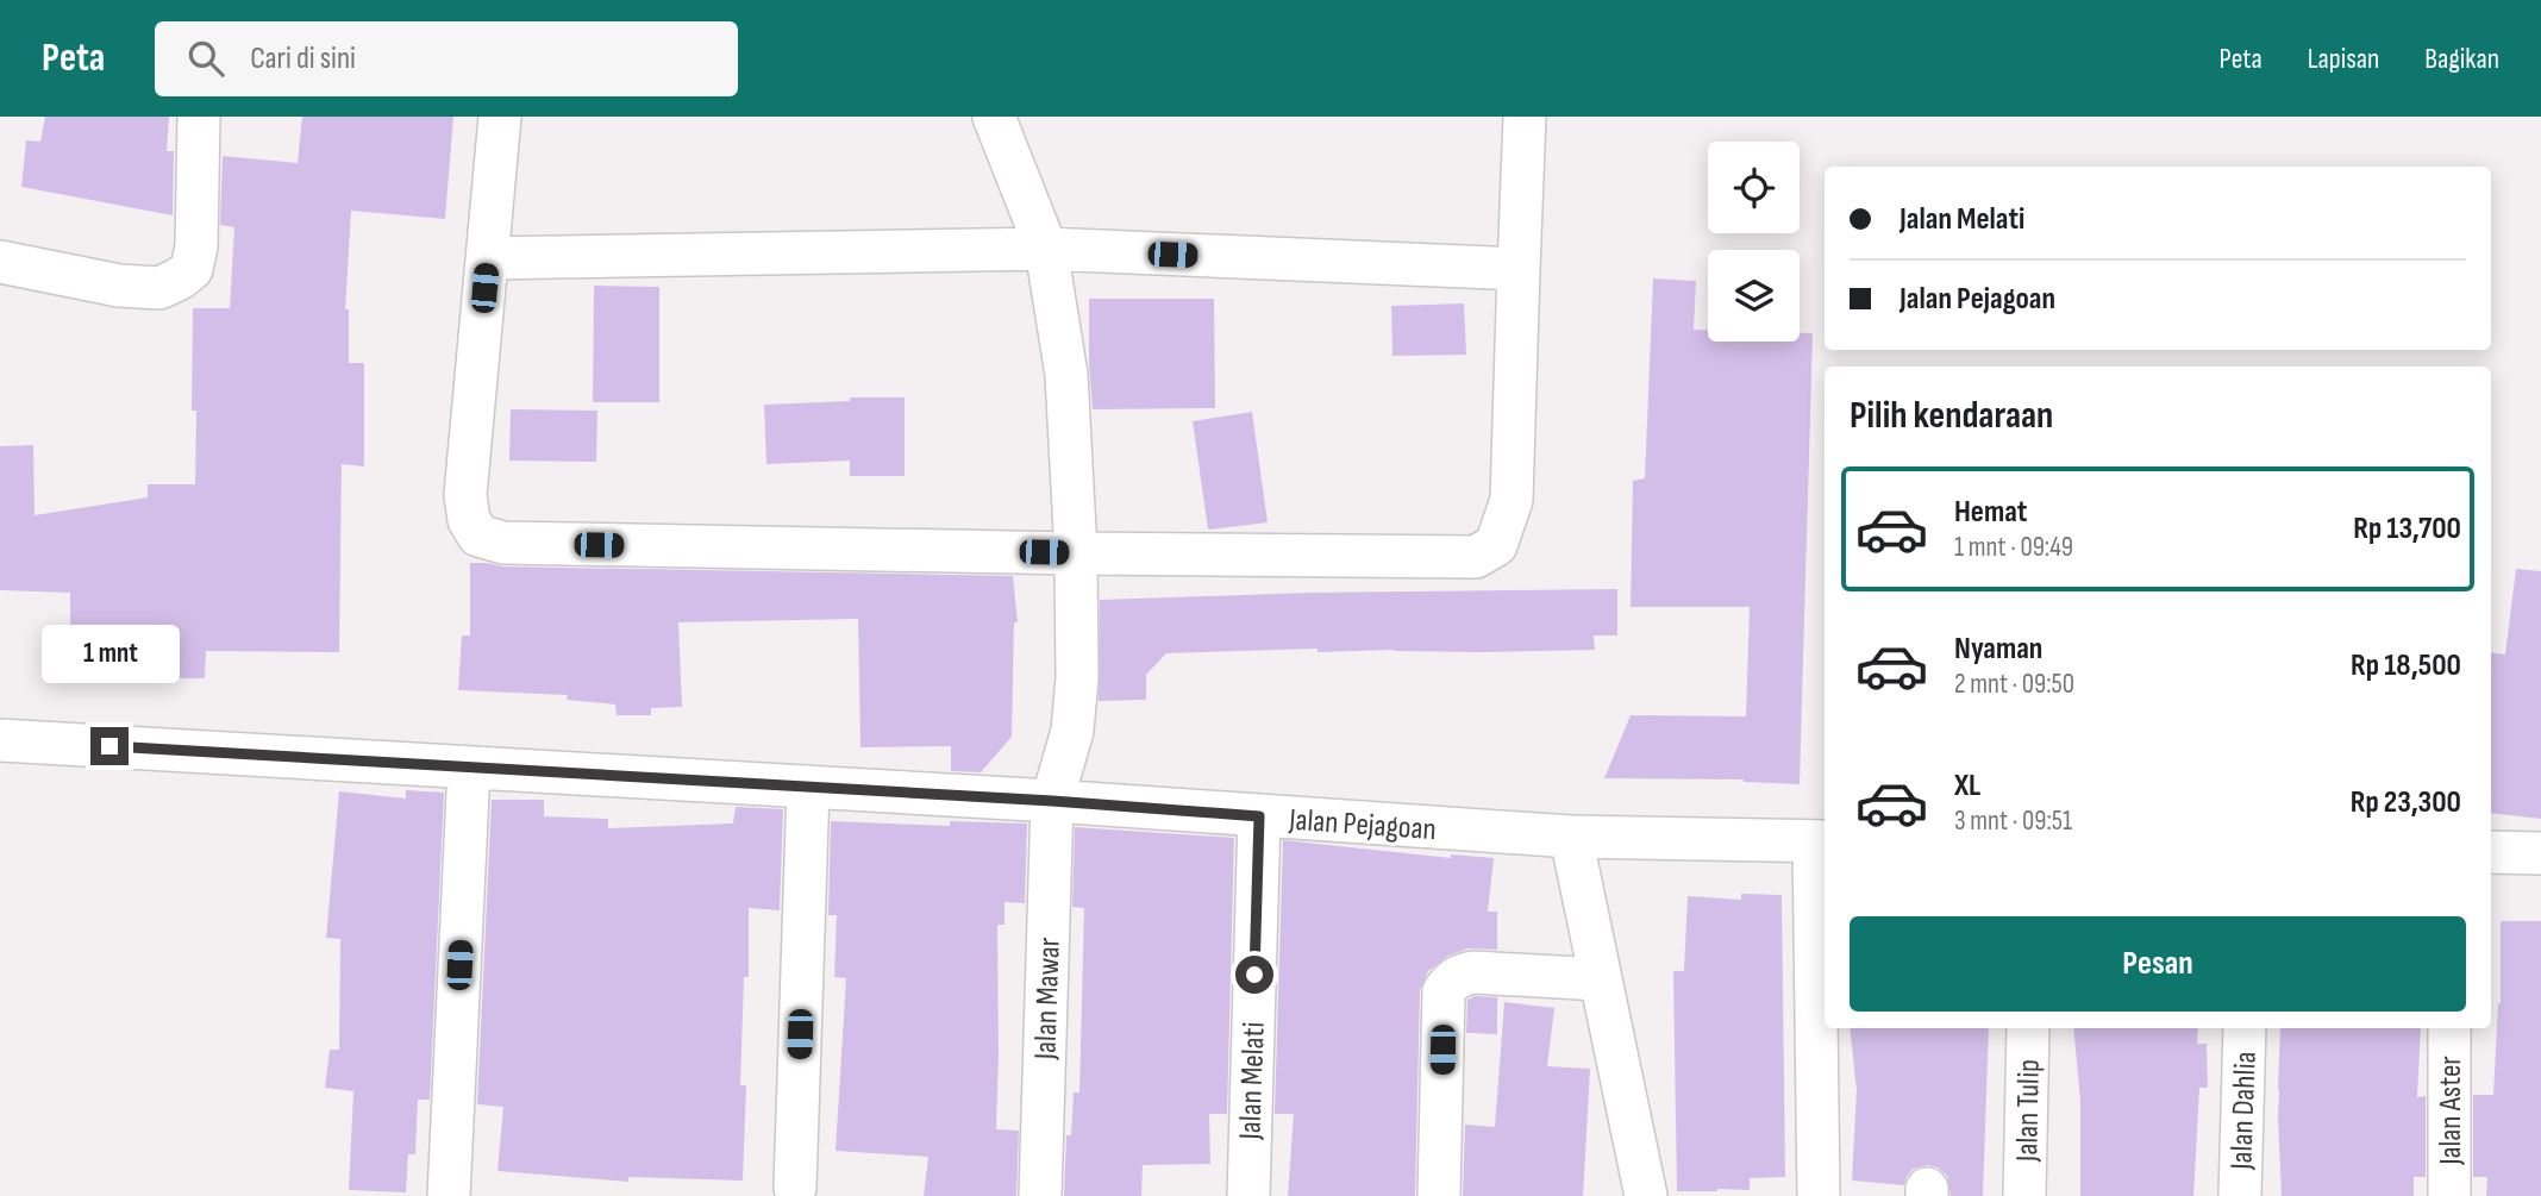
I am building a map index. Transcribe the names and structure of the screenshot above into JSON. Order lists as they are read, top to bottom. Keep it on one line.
{"streets":{"street":["Jalan Pejagoan","Jalan Mawar","Jalan Melati","Jalan Tulip","Jalan Dahlia","Jalan Aster"]},"crossings":[["Jalan Pejagoan","Jalan Mawar"],["Jalan Pejagoan","Jalan Melati"]],"page":{"header":"Peta","search":"Cari di sini","nav":["Peta","Lapisan","Bagikan"],"banner":["Jalan Melati","Jalan Pejagoan"],"heading":"Pilih kendaraan","list":[{"name":"Hemat","note":"1 mnt · 09:49","value":"Rp 13,700"},{"name":"Nyaman","note":"2 mnt · 09:50","value":"Rp 18,500"},{"name":"XL","note":"3 mnt · 09:51","value":"Rp 23,300"}],"bubble":"1 mnt","buttons":"Pesan"}}
